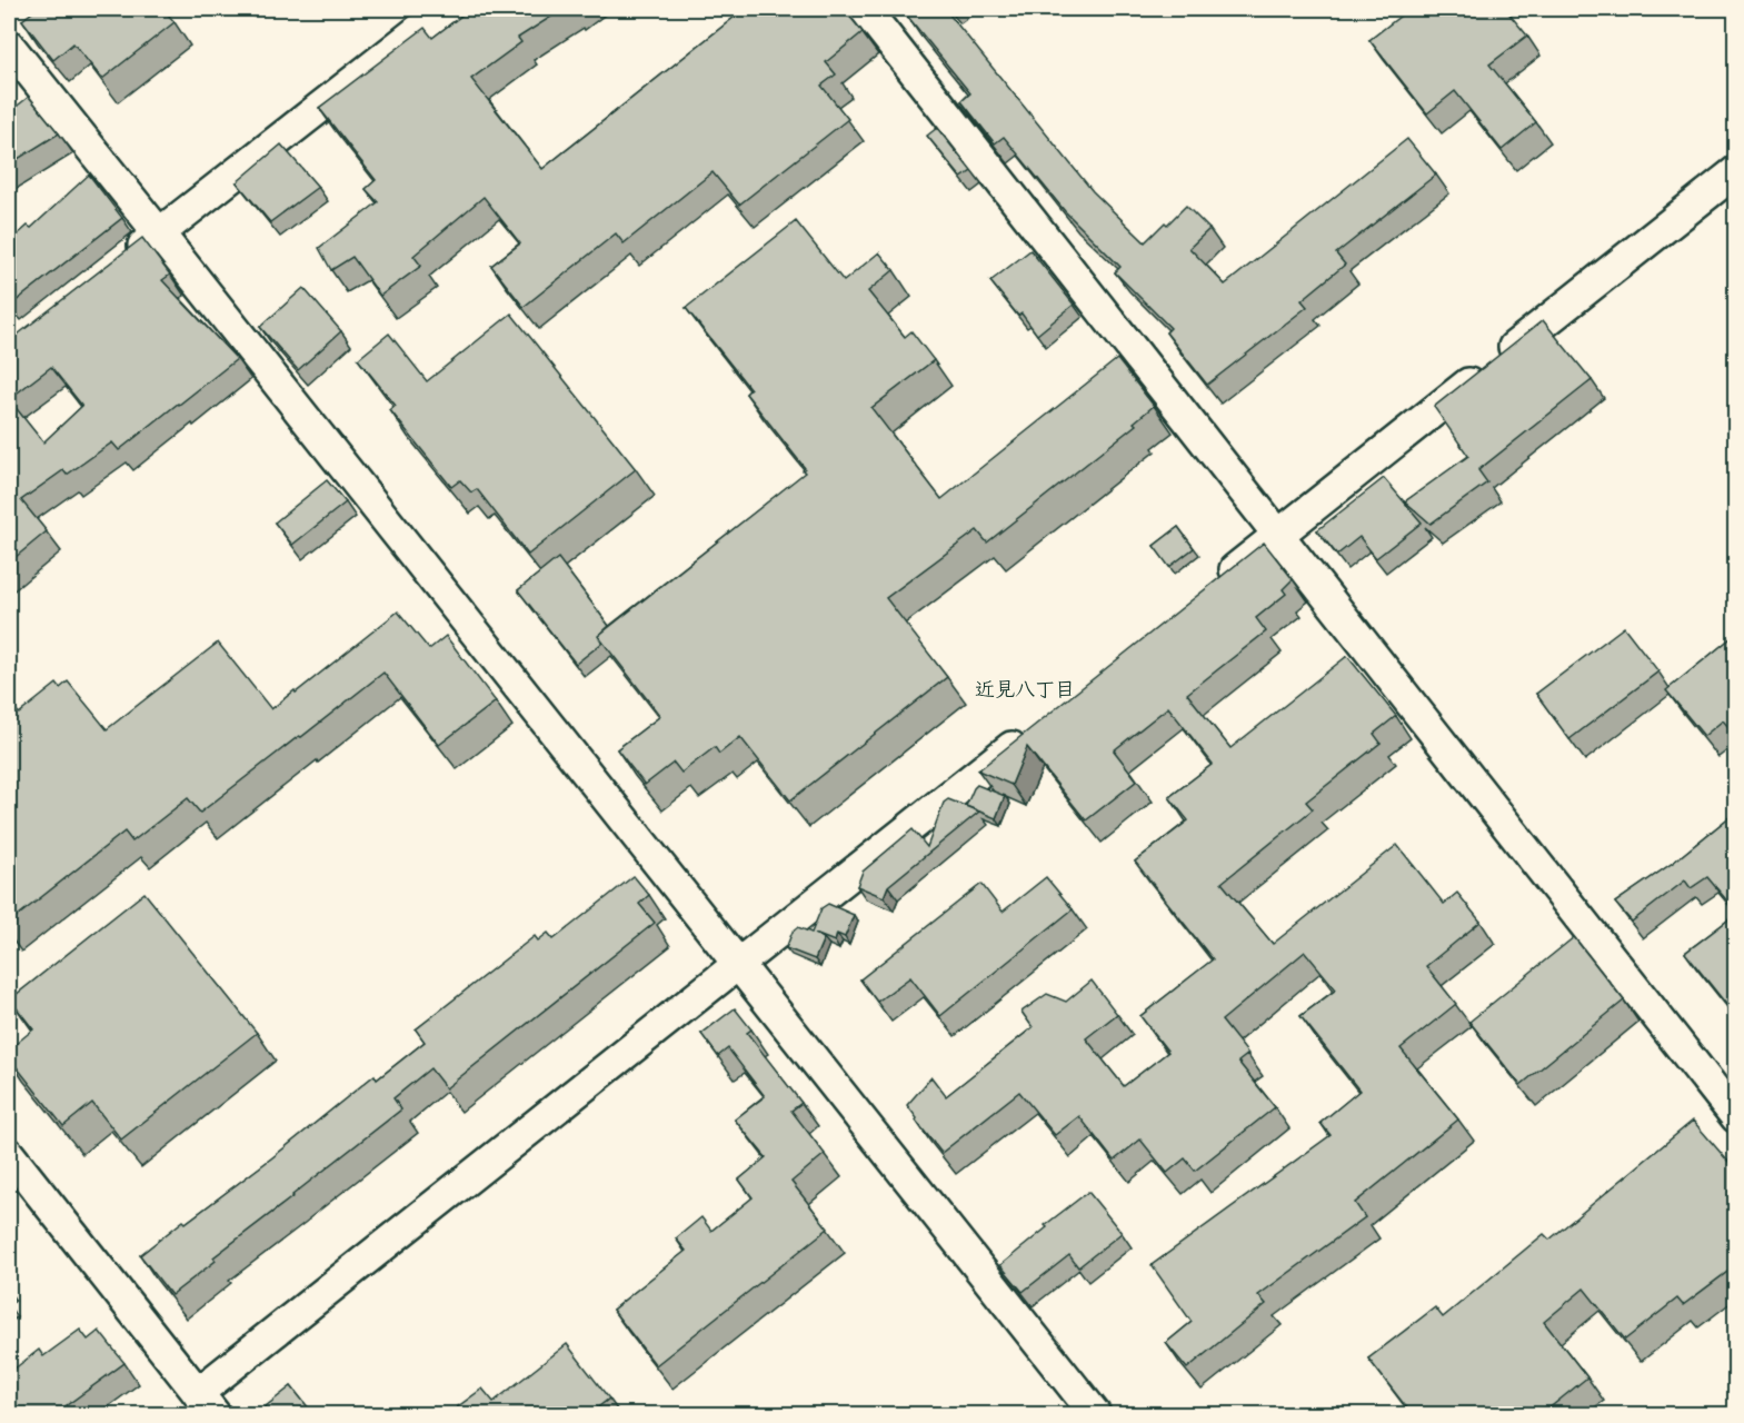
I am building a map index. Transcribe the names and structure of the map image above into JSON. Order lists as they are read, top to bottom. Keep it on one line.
{"districts":["近見八丁目"]}
